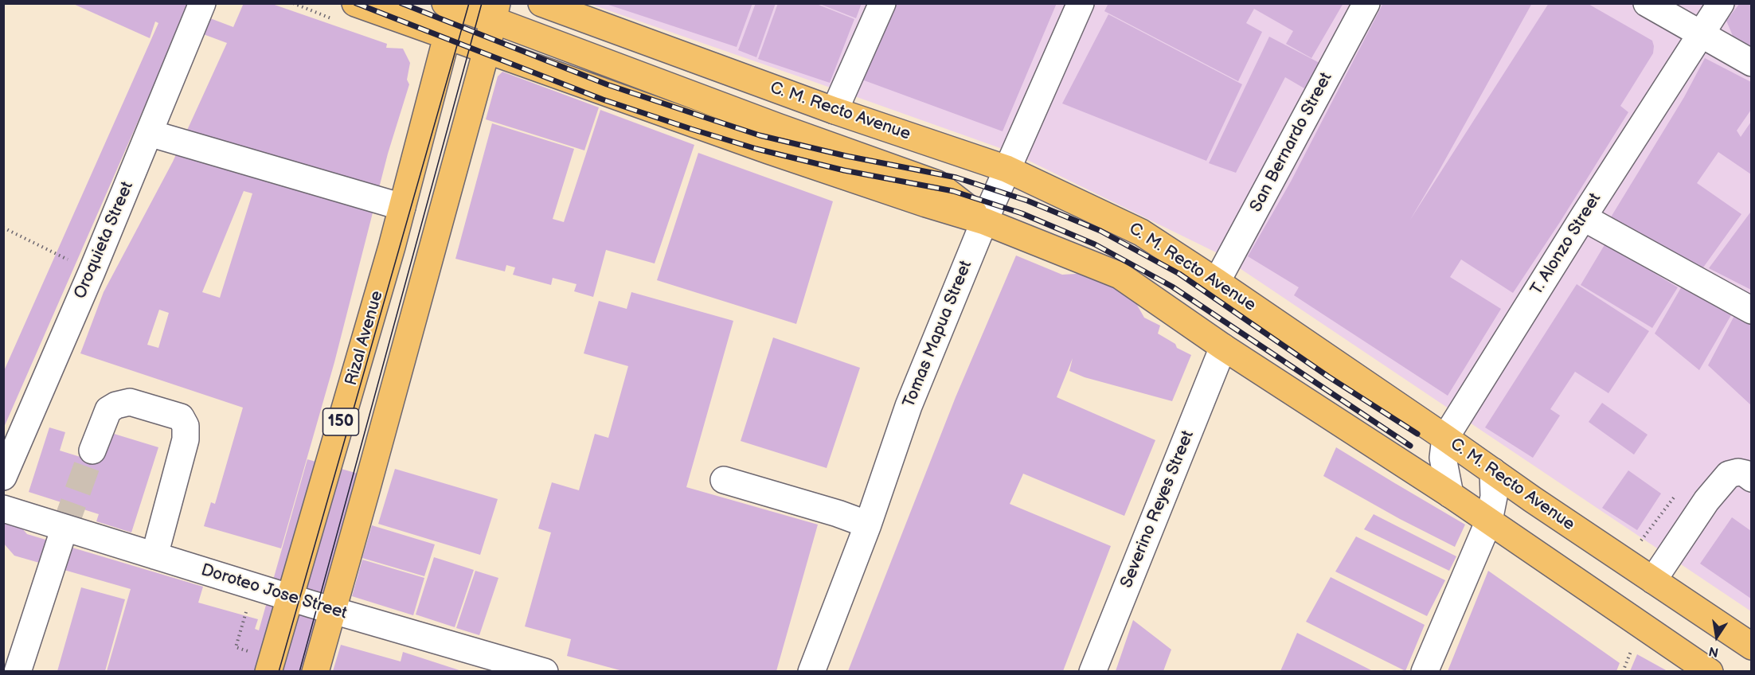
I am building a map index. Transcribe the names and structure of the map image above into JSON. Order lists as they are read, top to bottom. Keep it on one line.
{"streets":{"main road":["C. M. Recto Avenue","Rizal Avenue","150"],"street":["San Bernardo Street","Oroquieta Street","T. Alonzo Street","Tomas Mapua Street","Severino Reyes Street","Doroteo Jose Street"]},"crossings":[["C. M. Recto Avenue","San Bernardo Street"],["C. M. Recto Avenue","T. Alonzo Street"],["C. M. Recto Avenue","Tomas Mapua Street"],["C. M. Recto Avenue","Rizal Avenue"],["C. M. Recto Avenue","150"],["C. M. Recto Avenue","Severino Reyes Street"],["Rizal Avenue","Doroteo Jose Street"],["150","Doroteo Jose Street"]],"north":"bottom"}
